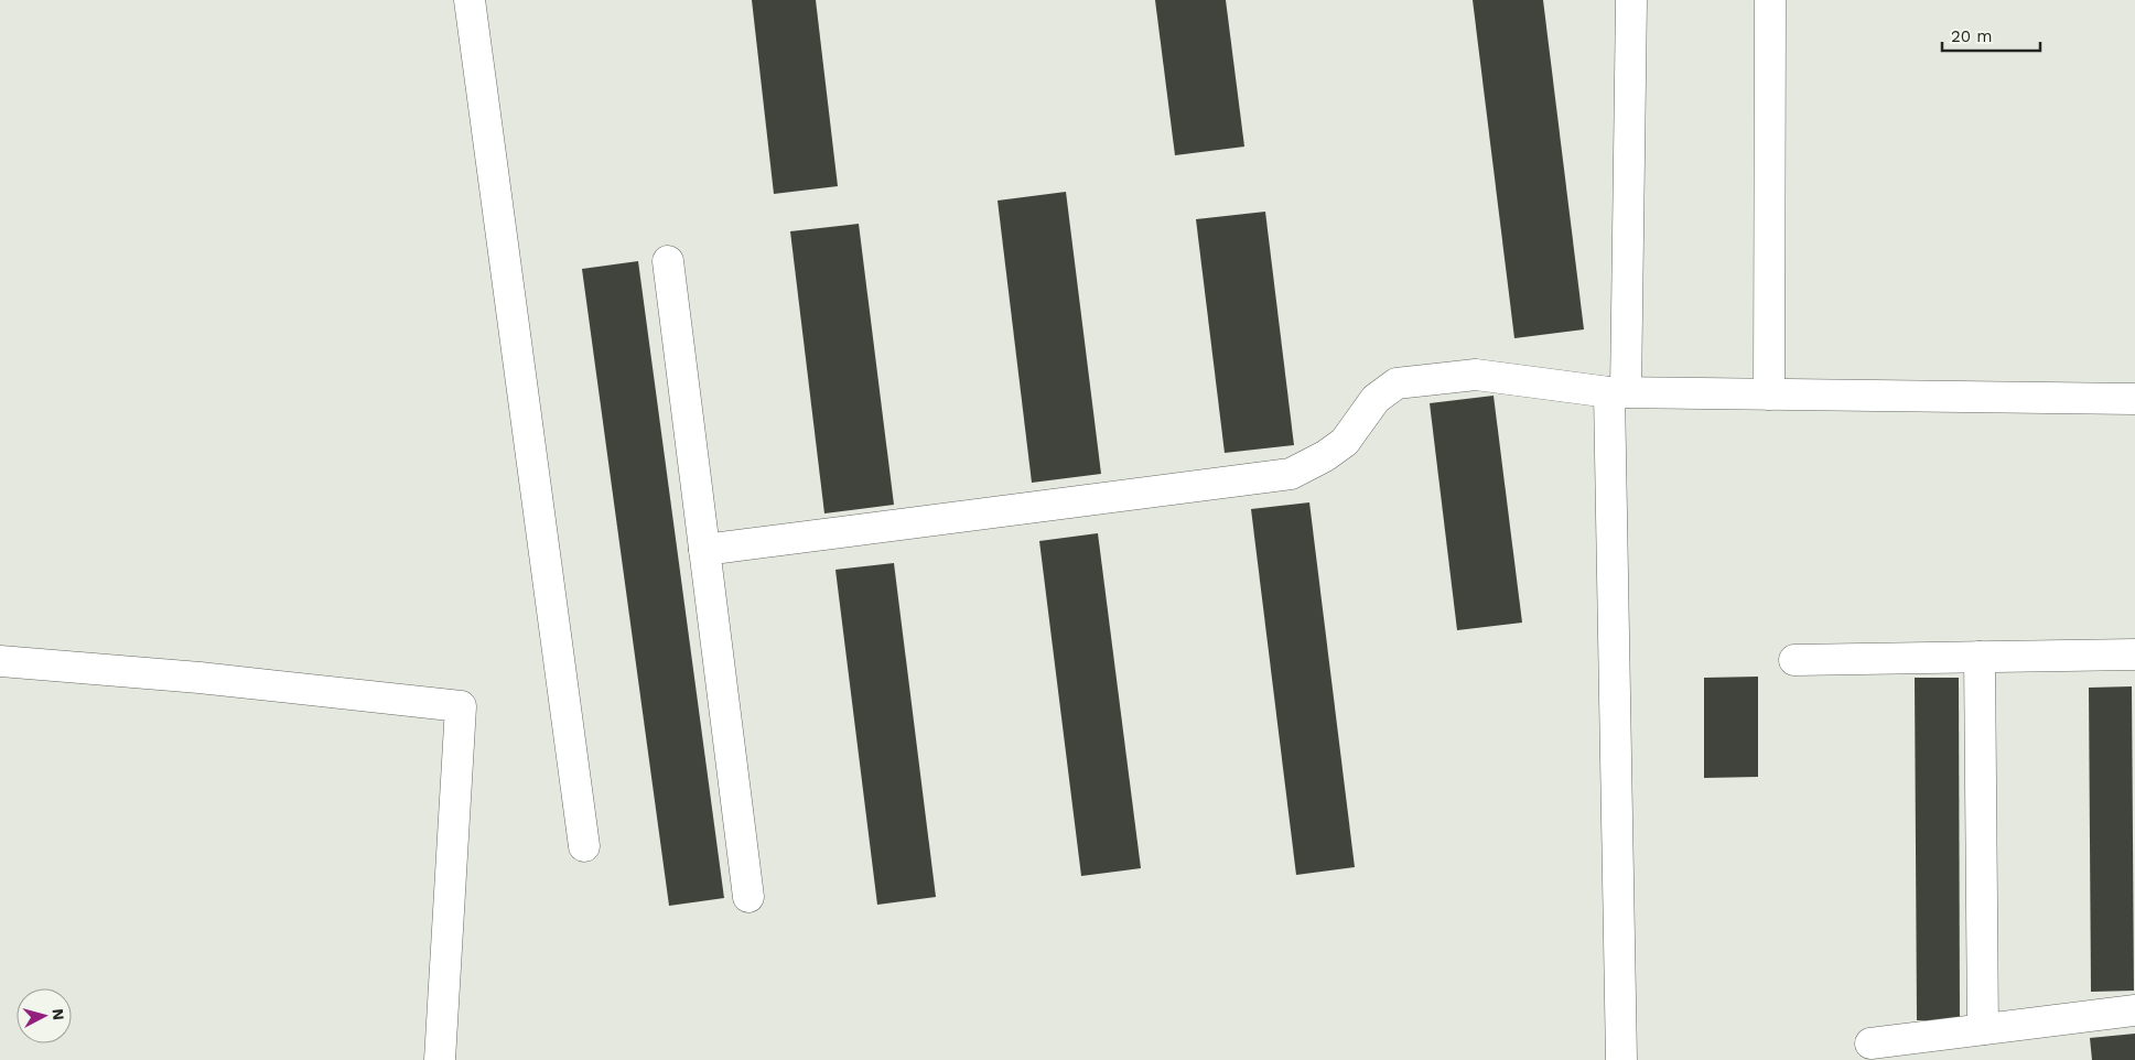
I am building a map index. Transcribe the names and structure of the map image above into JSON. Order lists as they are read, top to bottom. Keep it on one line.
{"scale_bar":"20 m","north":"right"}
